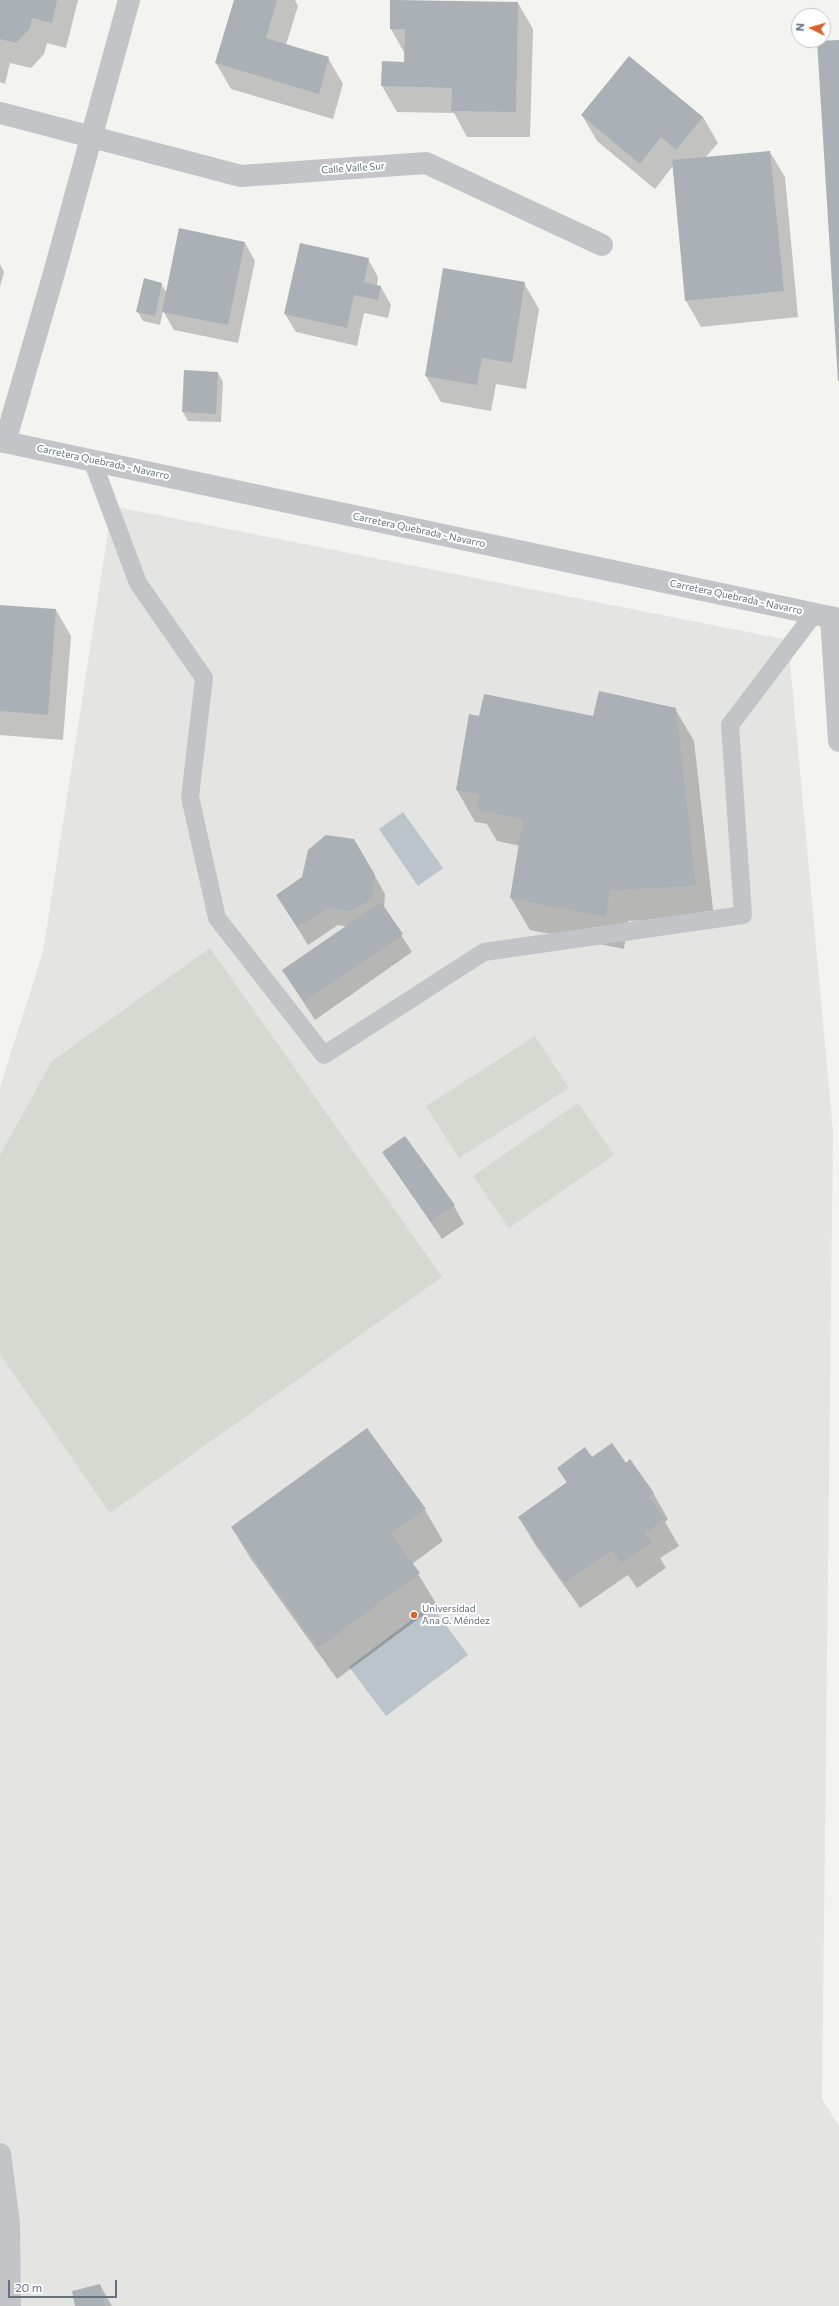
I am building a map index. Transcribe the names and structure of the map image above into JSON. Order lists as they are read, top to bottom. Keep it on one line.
{"streets":{"street":["Calle Valle Sur","Carretera Quebrada - Navarro"]},"places":["Universidad Ana G. Méndez"],"scale_bar":"20 m","north":"left"}
